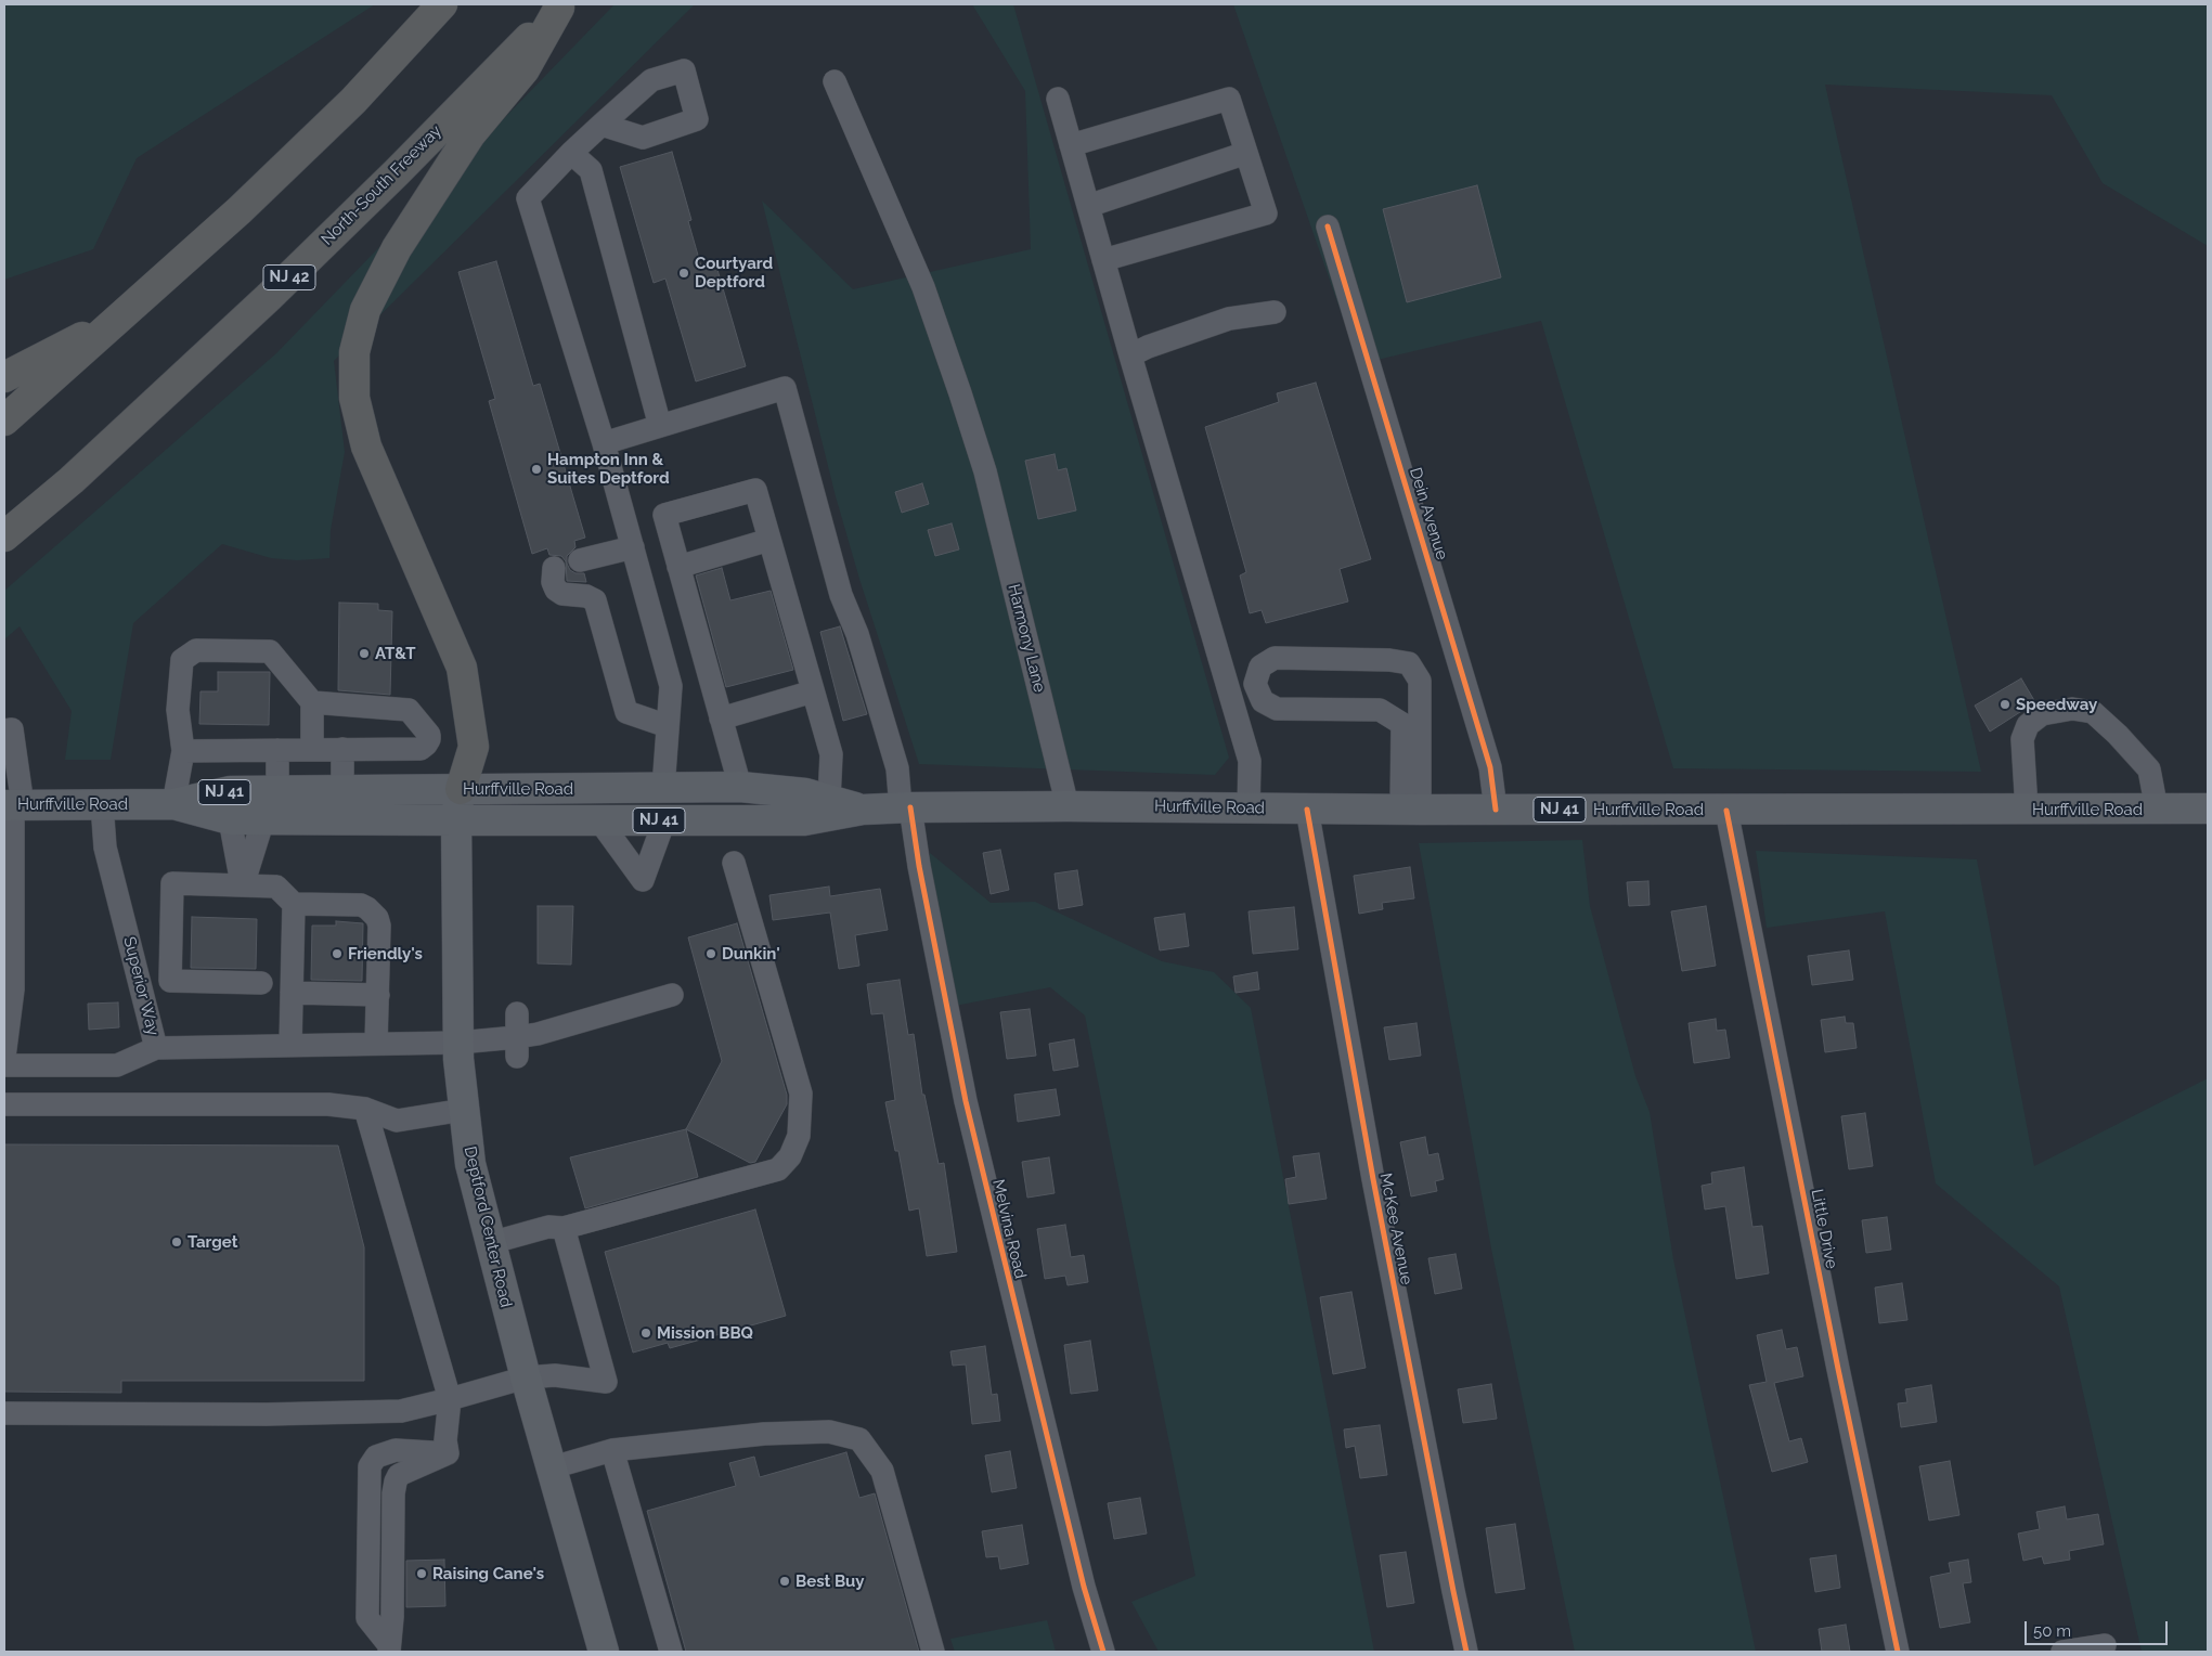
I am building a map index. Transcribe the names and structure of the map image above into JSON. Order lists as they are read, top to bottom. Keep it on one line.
{"streets":{"highway":["North-South Freeway","NJ 42"],"main road":["Hurffville Road","NJ 41","Deptford Center Road"],"street":["Dein Avenue","Harmony Lane","Superior Way","Melvina Road","McKee Avenue","Little Drive"]},"crossings":[["Dein Avenue","Hurffville Road"],["Harmony Lane","Hurffville Road"],["Hurffville Road","Superior Way"],["Hurffville Road","Deptford Center Road"],["Hurffville Road","Melvina Road"],["Hurffville Road","McKee Avenue"],["Hurffville Road","Little Drive"]],"places":["Courtyard Deptford","Hampton Inn & Suites Deptford","AT&T","Speedway","Friendly's","Dunkin'","Target","Mission BBQ","Raising Cane's","Best Buy"],"scale_bar":"50 m"}
